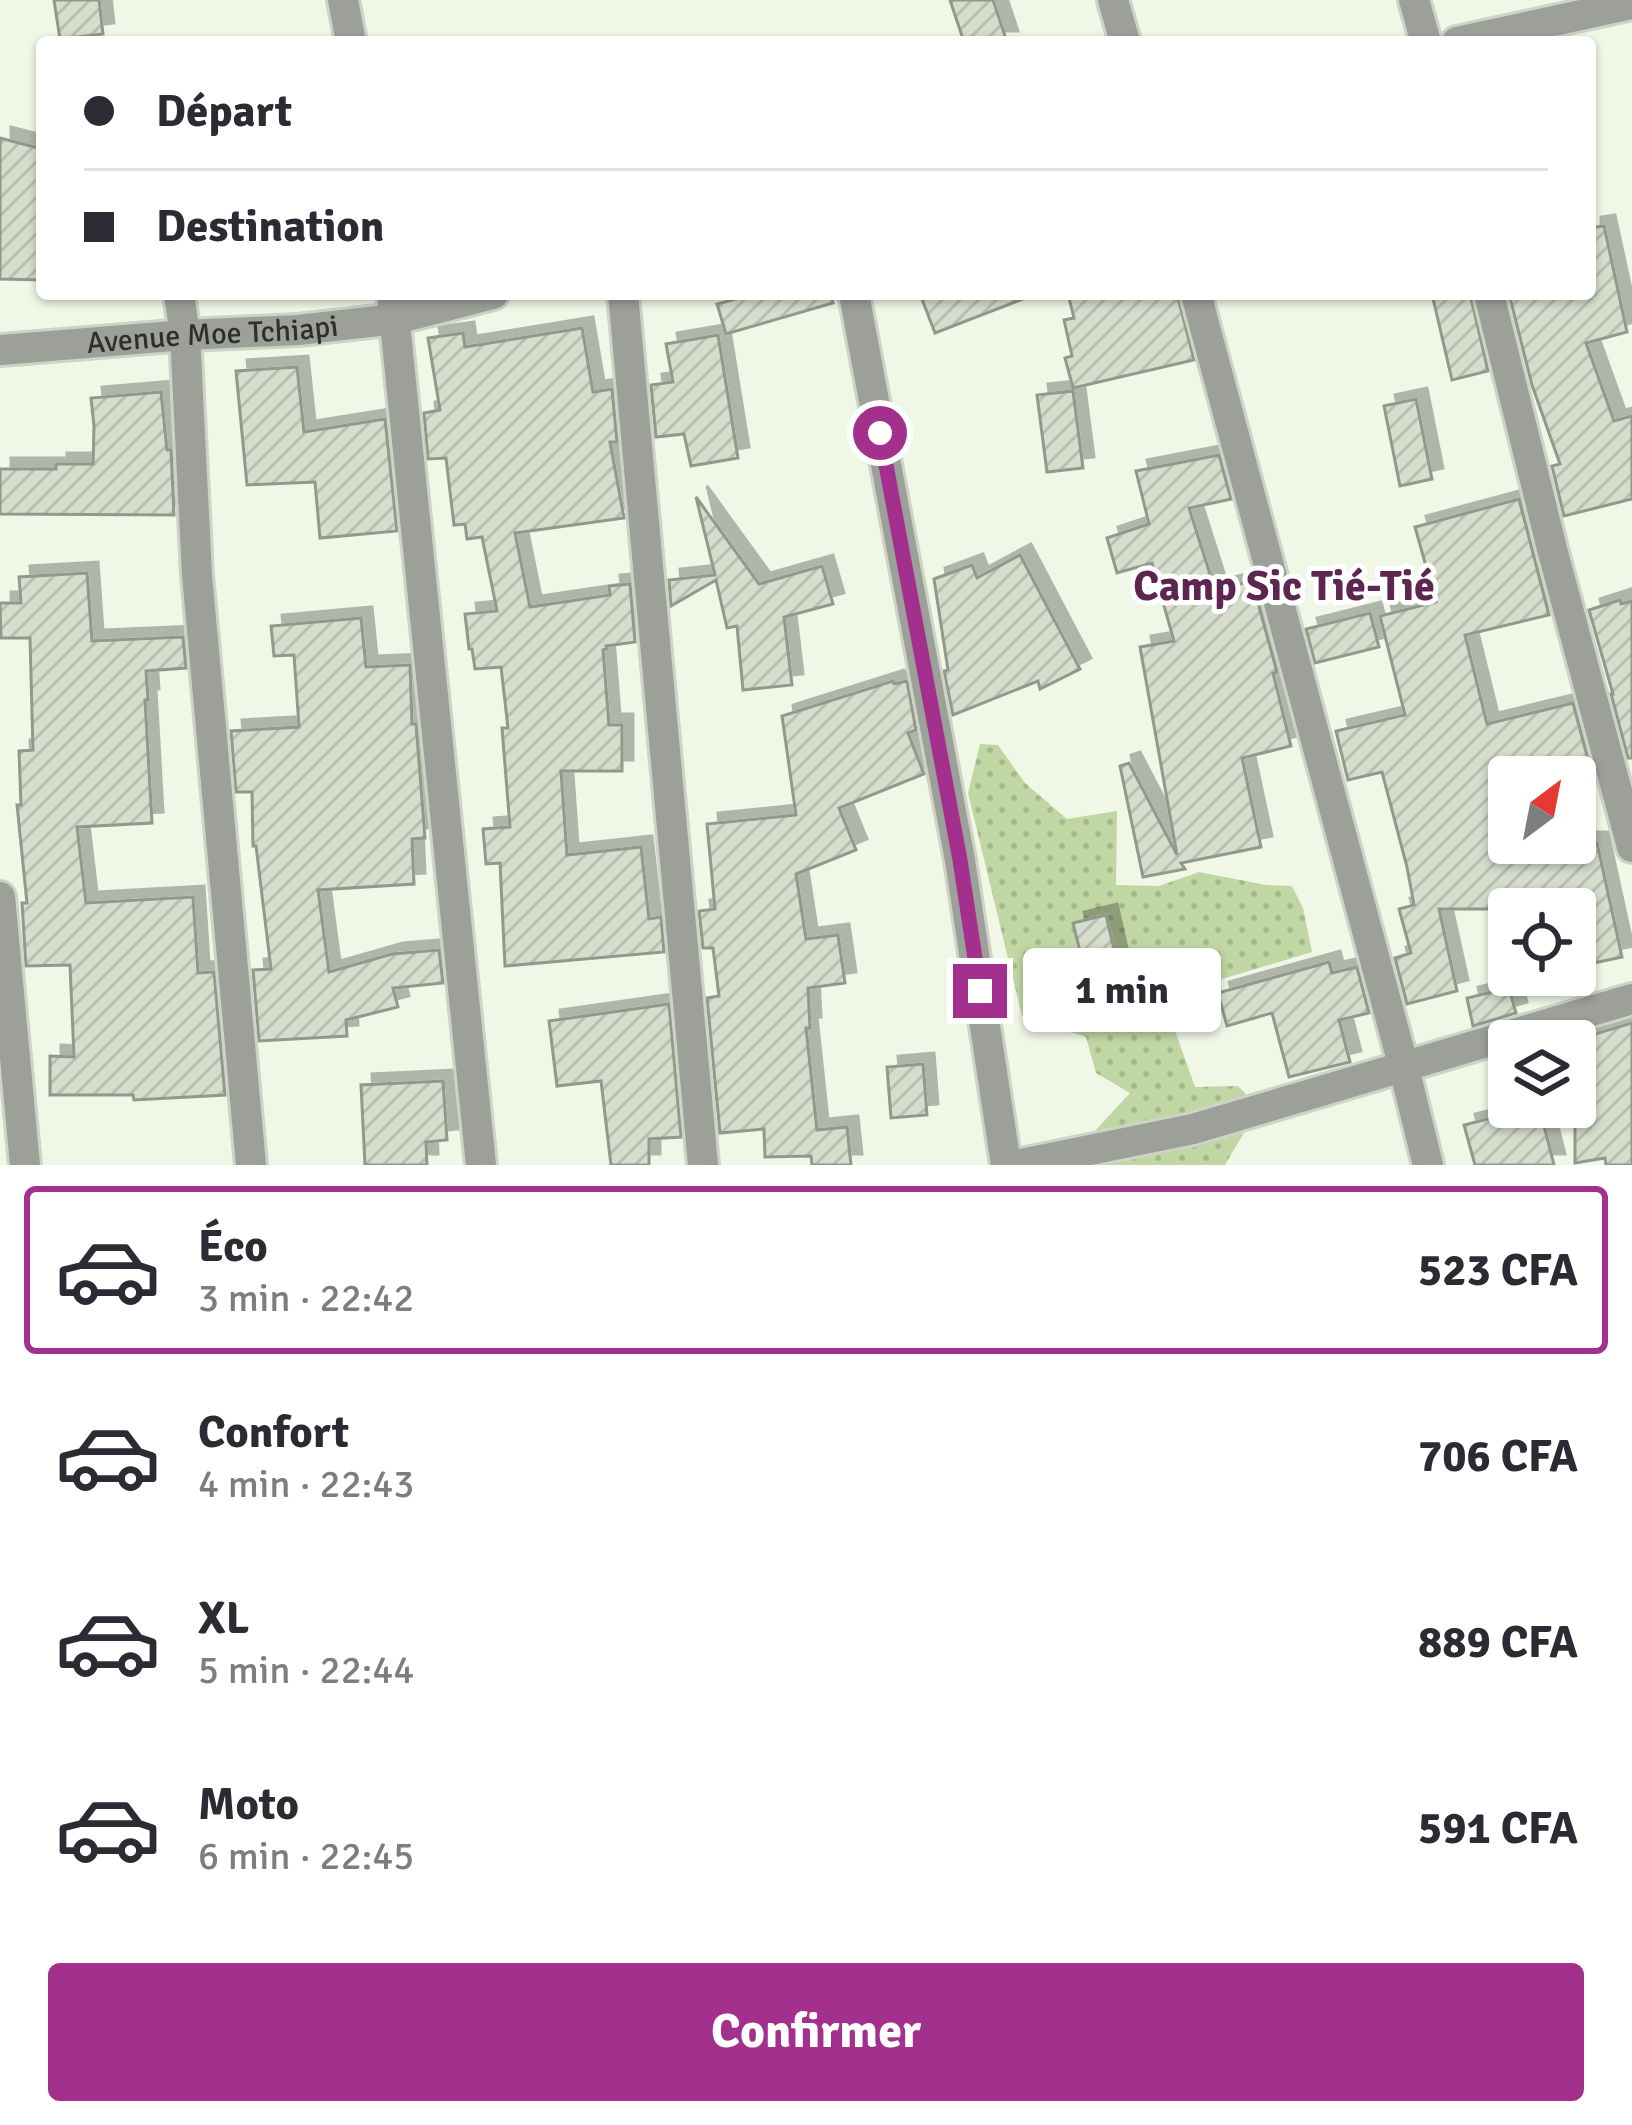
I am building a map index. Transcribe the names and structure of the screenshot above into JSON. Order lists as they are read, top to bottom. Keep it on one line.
{"streets":{"street":["Avenue Moe Tchiapi"]},"districts":["Camp Sic Tié-Tié"],"north":"top right","page":{"banner":["Départ","Destination"],"bubble":"1 min","list":[{"name":"Éco","note":"3 min · 22:42","value":"523 CFA"},{"name":"Confort","note":"4 min · 22:43","value":"706 CFA"},{"name":"XL","note":"5 min · 22:44","value":"889 CFA"},{"name":"Moto","note":"6 min · 22:45","value":"591 CFA"}],"buttons":"Confirmer"}}
